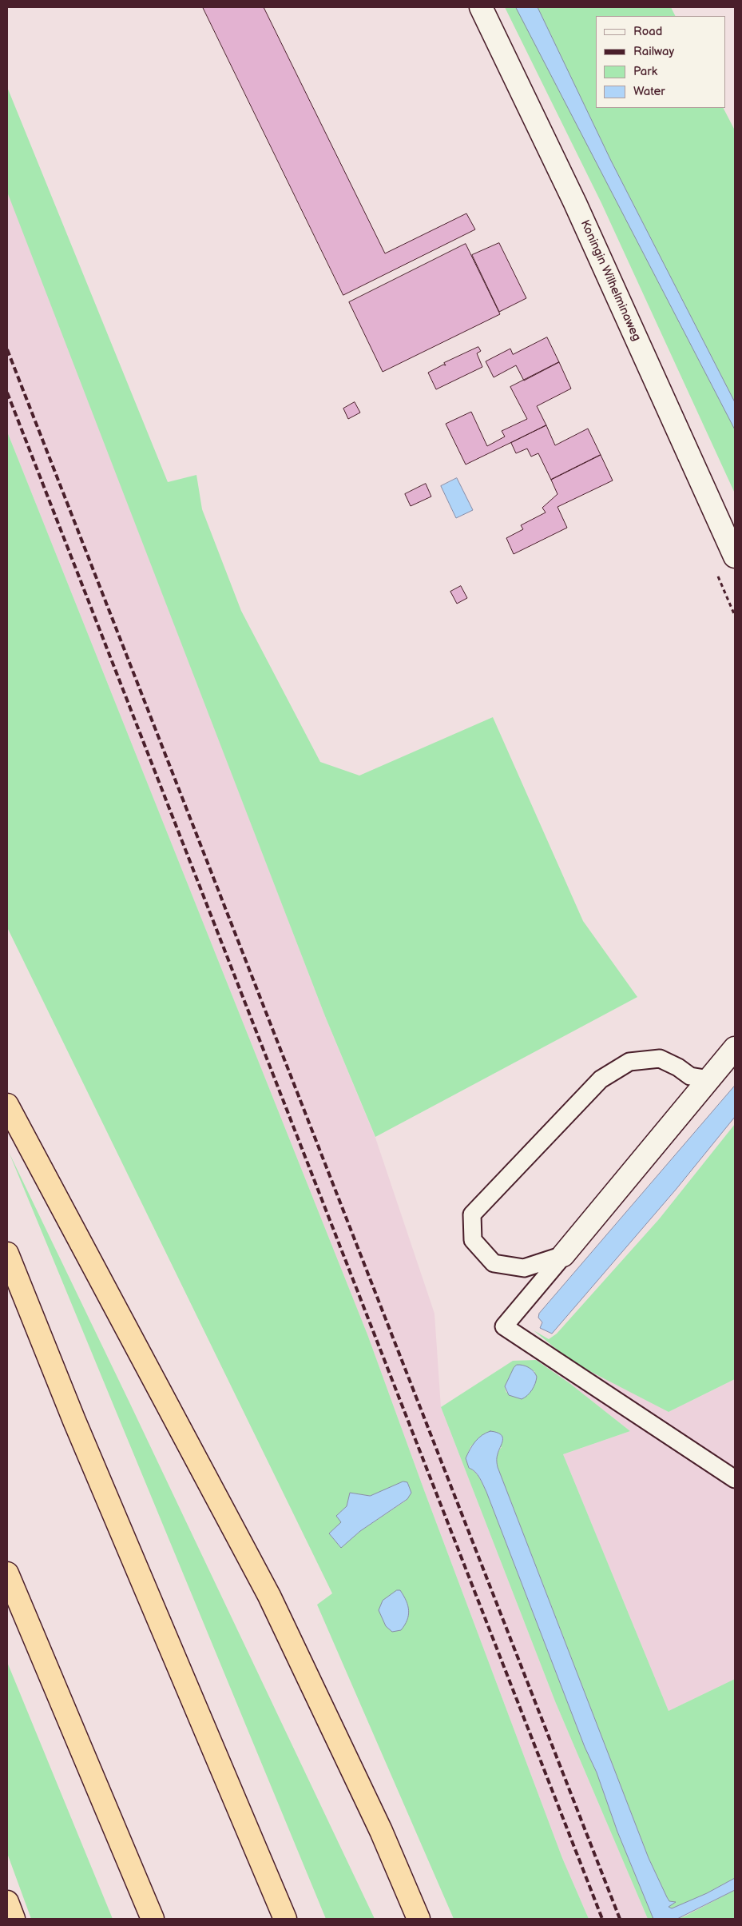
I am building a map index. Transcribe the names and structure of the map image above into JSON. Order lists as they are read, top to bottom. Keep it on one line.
{"streets":{"main road":["Koningin Wilhelminaweg"]},"legend":["Road","Railway","Park","Water"]}
